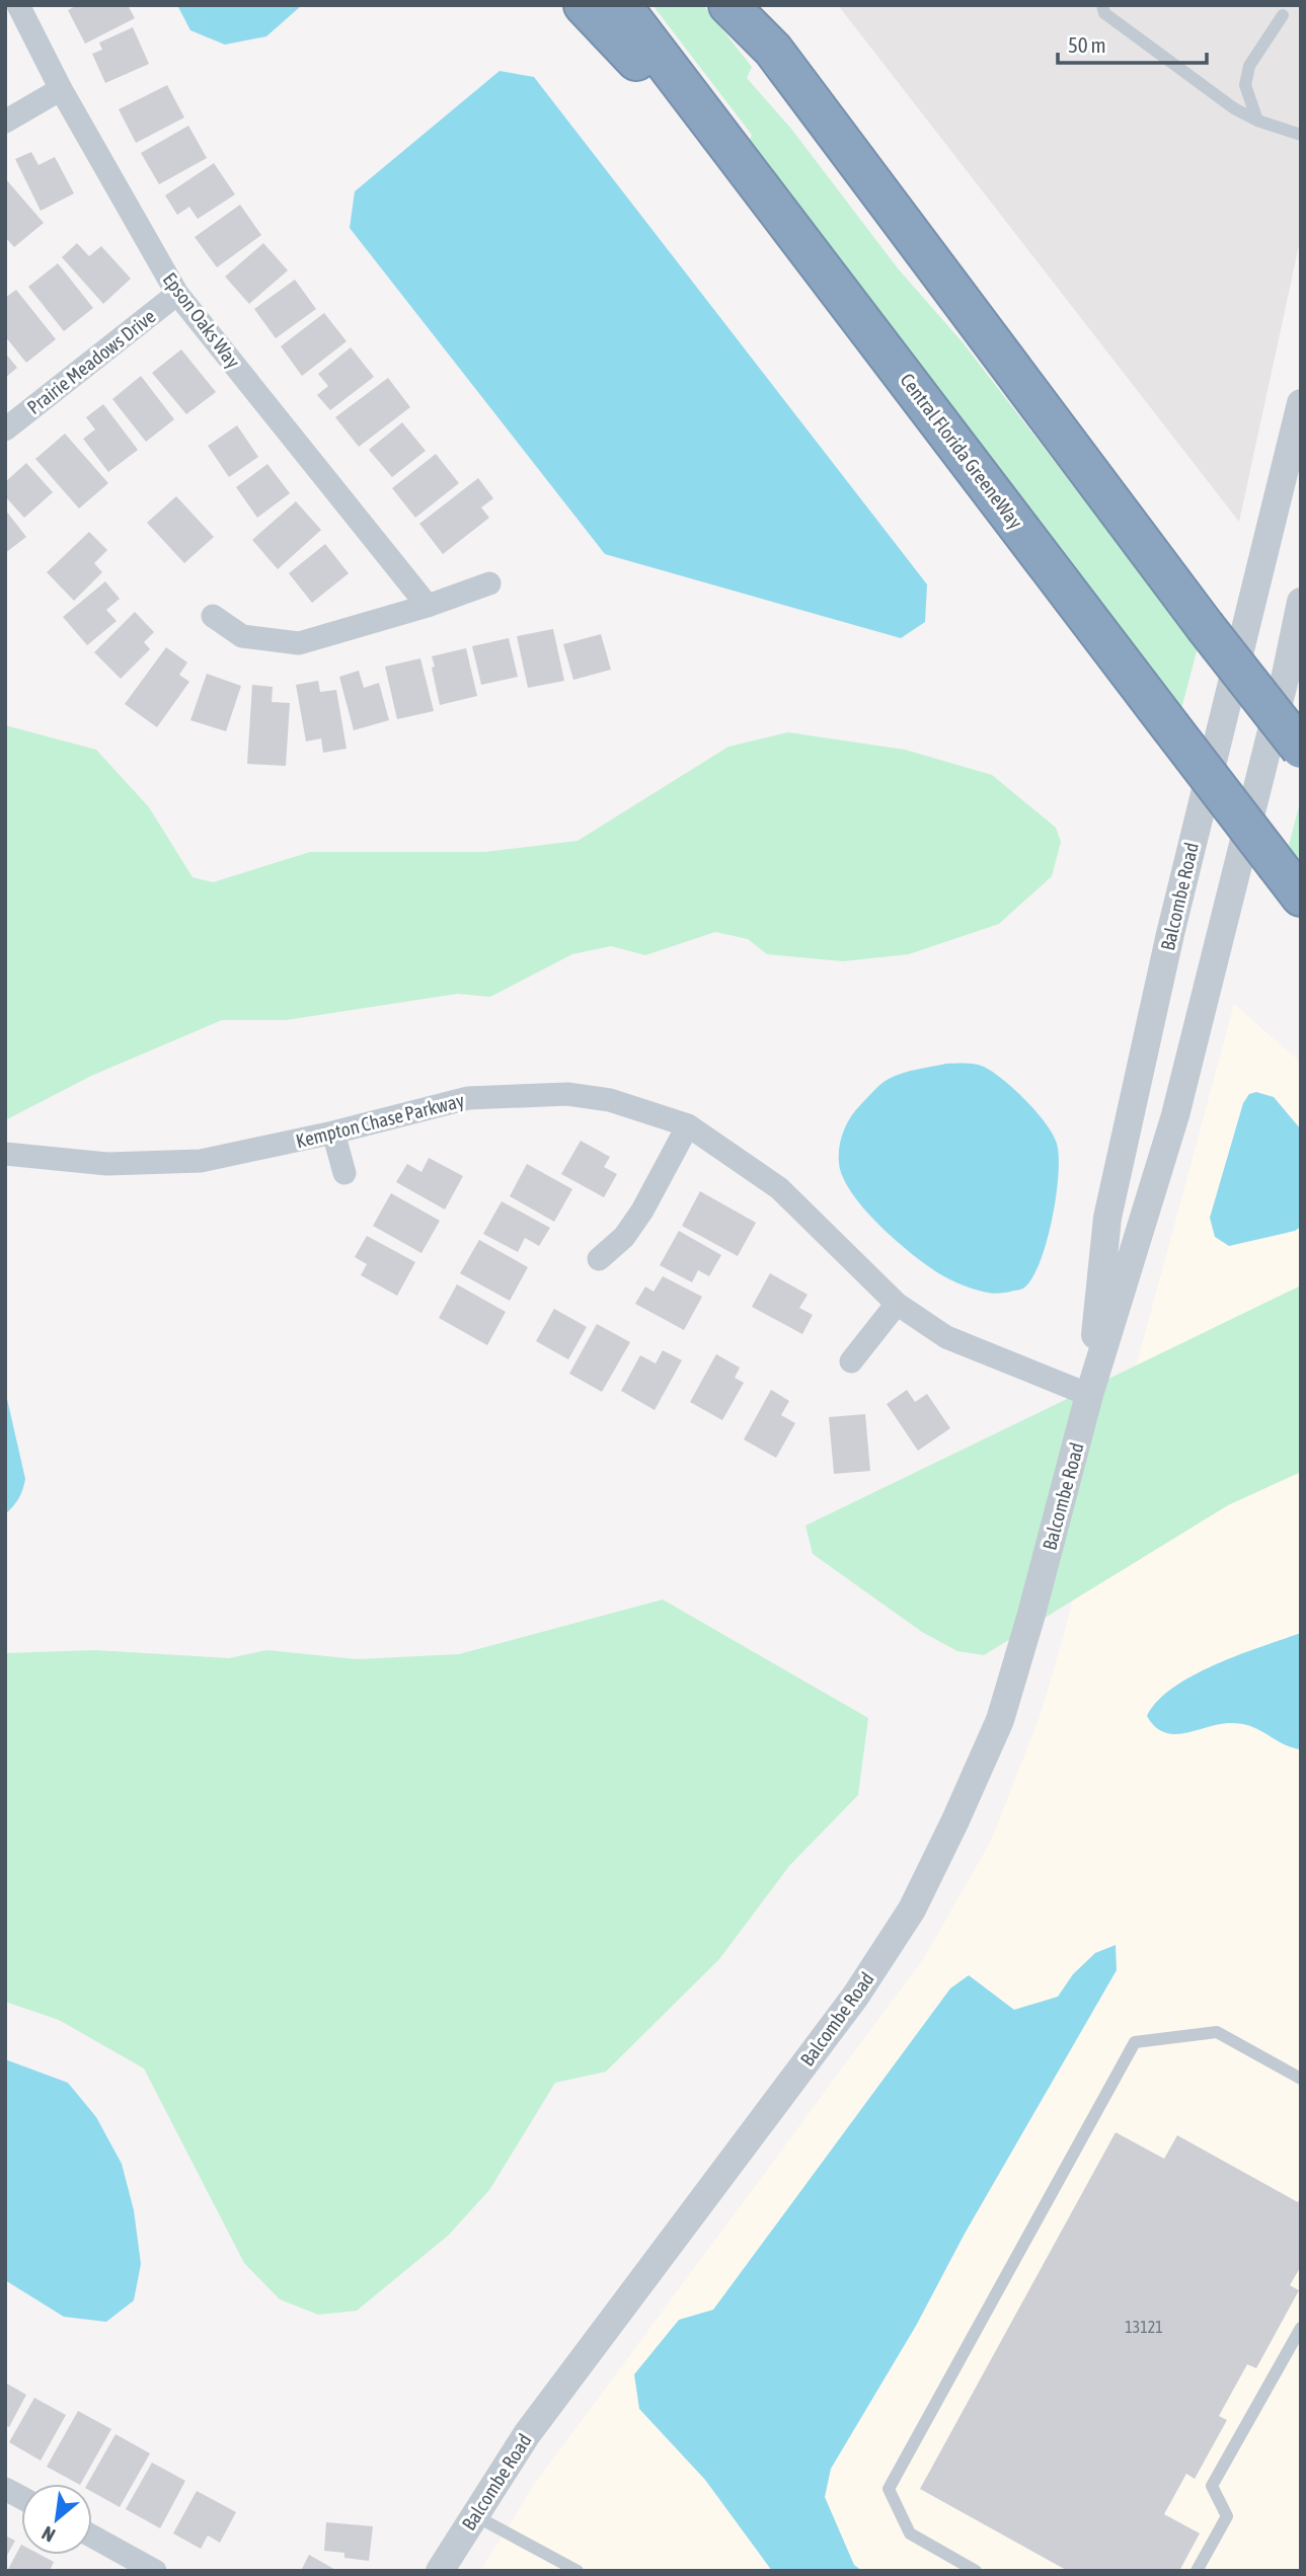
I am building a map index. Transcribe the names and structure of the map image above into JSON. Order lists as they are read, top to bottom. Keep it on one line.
{"streets":{"highway":["Central Florida GreeneWay"],"street":["Epson Oaks Way","Prairie Meadows Drive","Balcombe Road","Kempton Chase Parkway"]},"crossings":[["Epson Oaks Way","Prairie Meadows Drive"],["Balcombe Road","Kempton Chase Parkway"]],"house_numbers":["13121"],"scale_bar":"50 m","north":"bottom left"}
